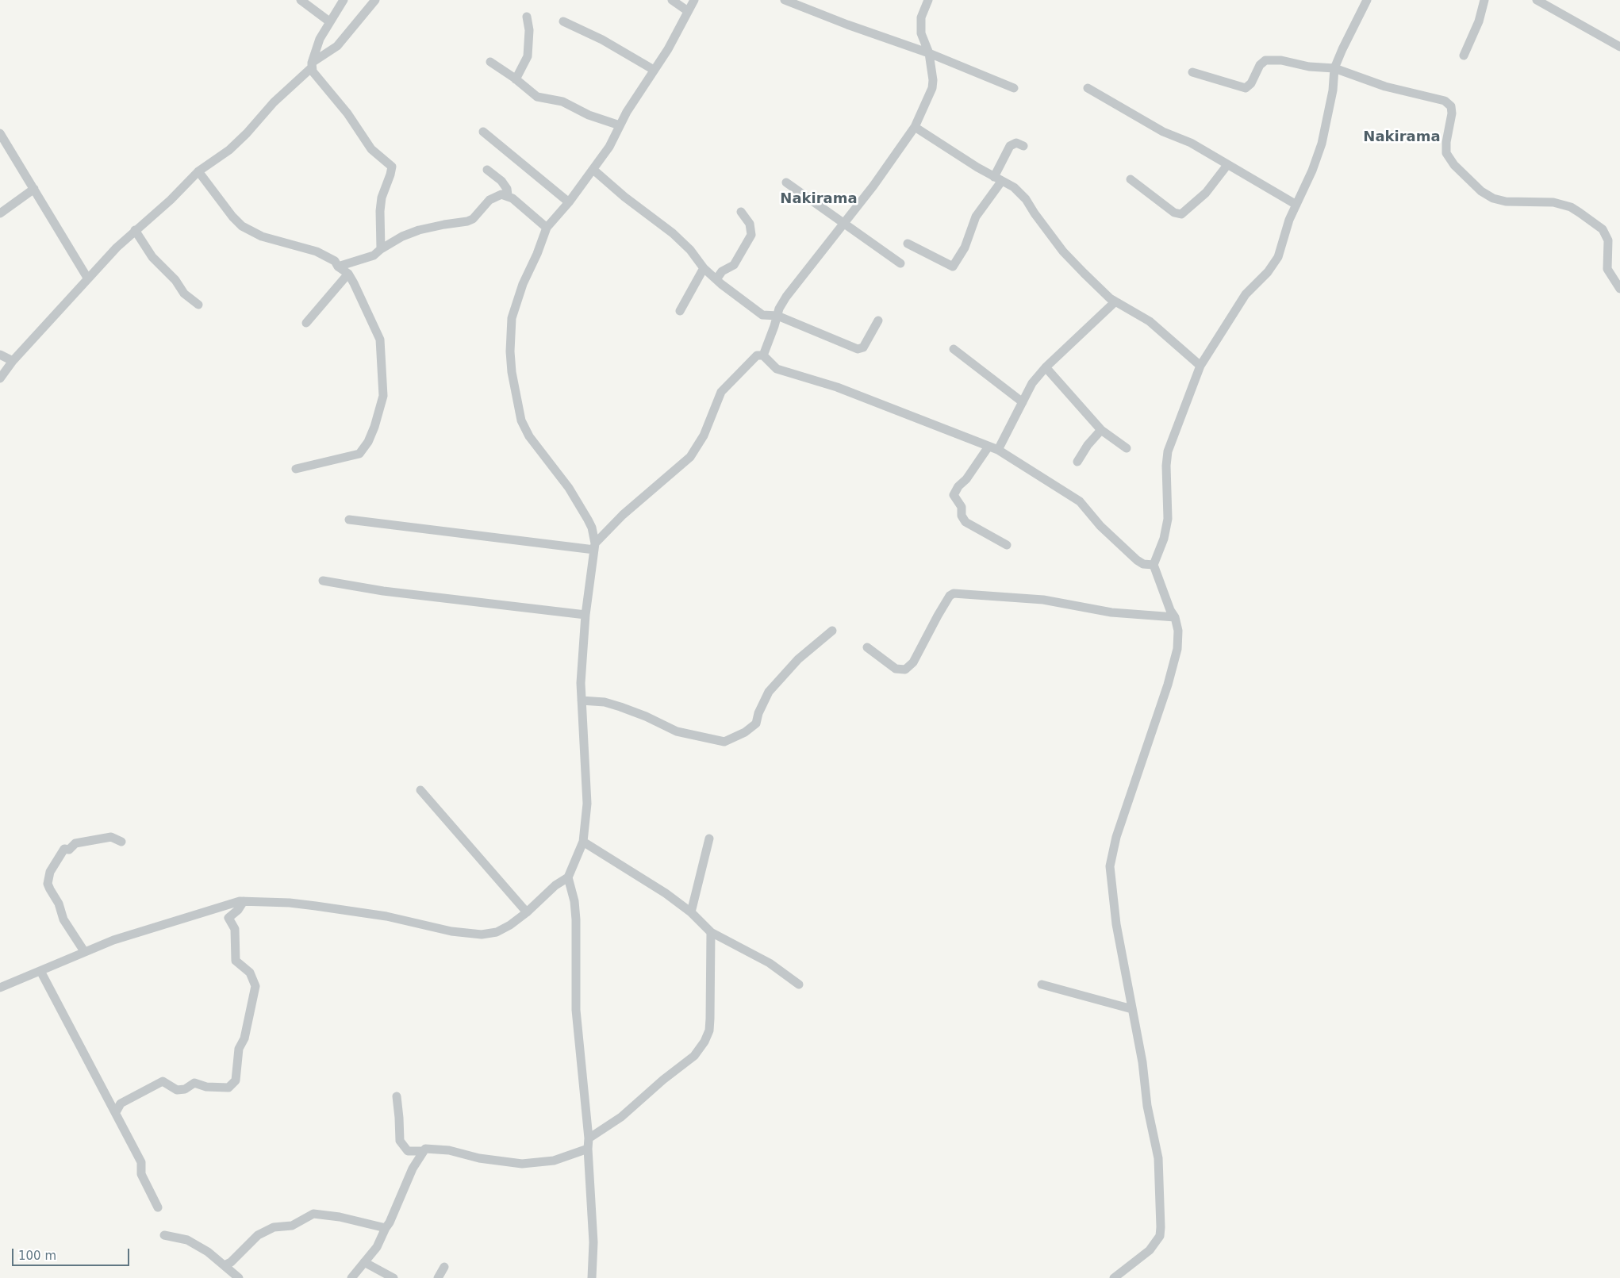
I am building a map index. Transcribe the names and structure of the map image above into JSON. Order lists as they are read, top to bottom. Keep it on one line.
{"districts":["Nakirama","Nakirama"],"scale_bar":"100 m"}
